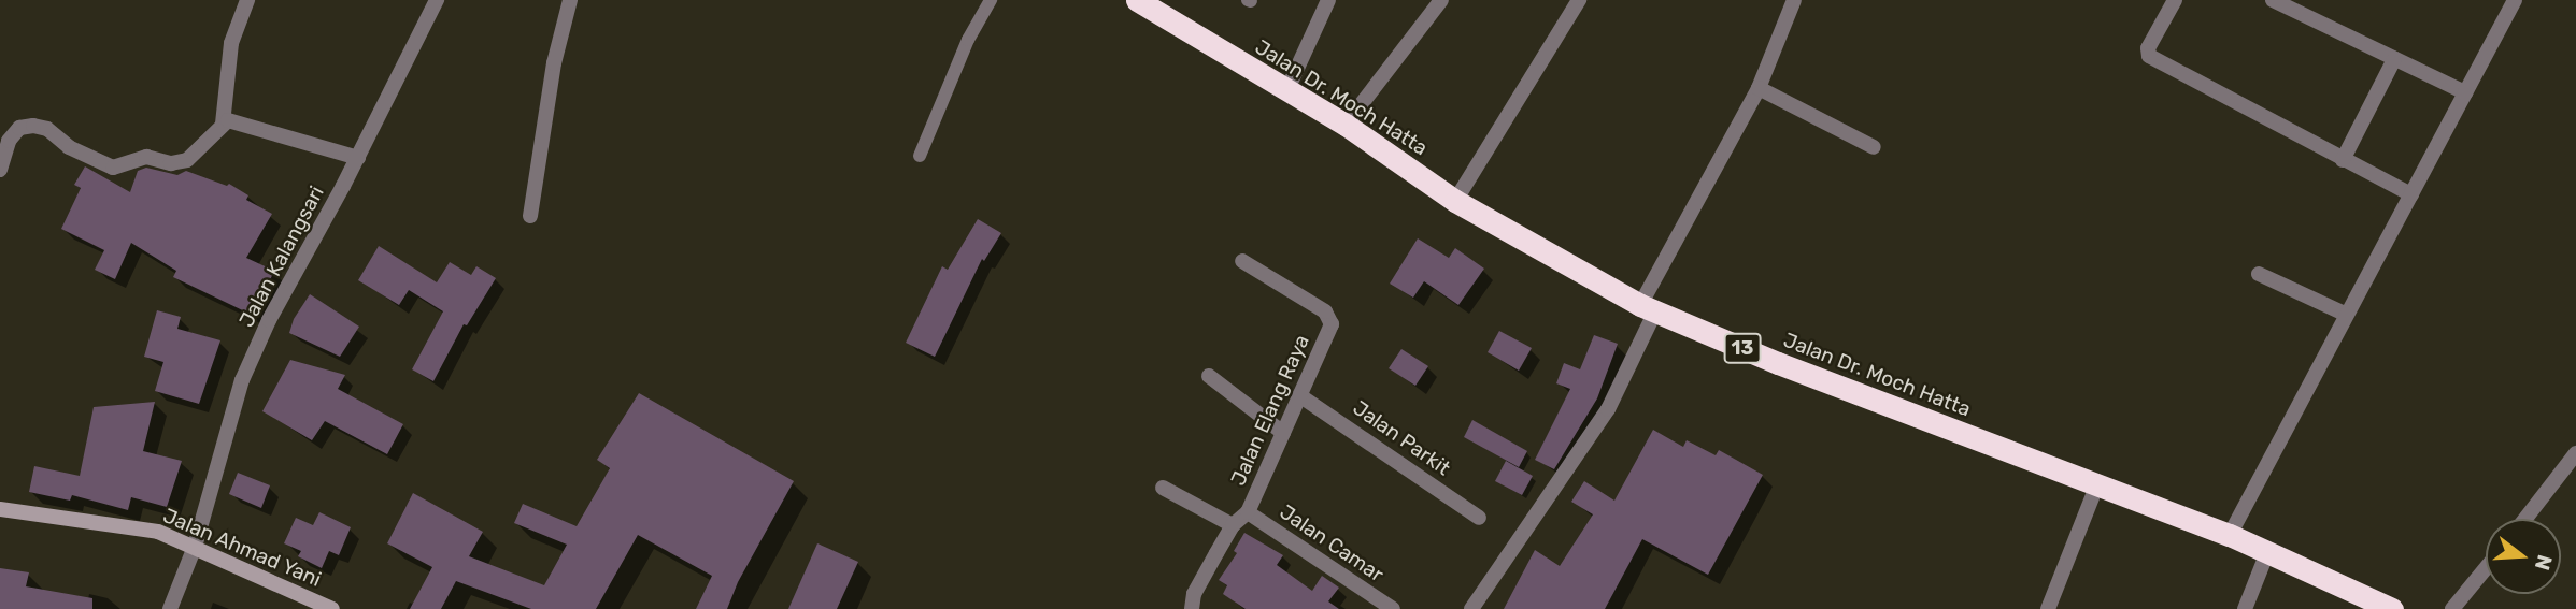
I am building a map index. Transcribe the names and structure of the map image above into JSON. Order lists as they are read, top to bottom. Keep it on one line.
{"streets":{"highway":["Jalan Dr. Moch Hatta","13"],"street":["Jalan Kalangsari","Jalan Elang Raya","Jalan Parkit","Jalan Camar","Jalan Ahmad Yani"]},"crossings":[["Jalan Kalangsari","Jalan Ahmad Yani"],["Jalan Elang Raya","Jalan Parkit"],["Jalan Elang Raya","Jalan Camar"]],"north":"right"}
